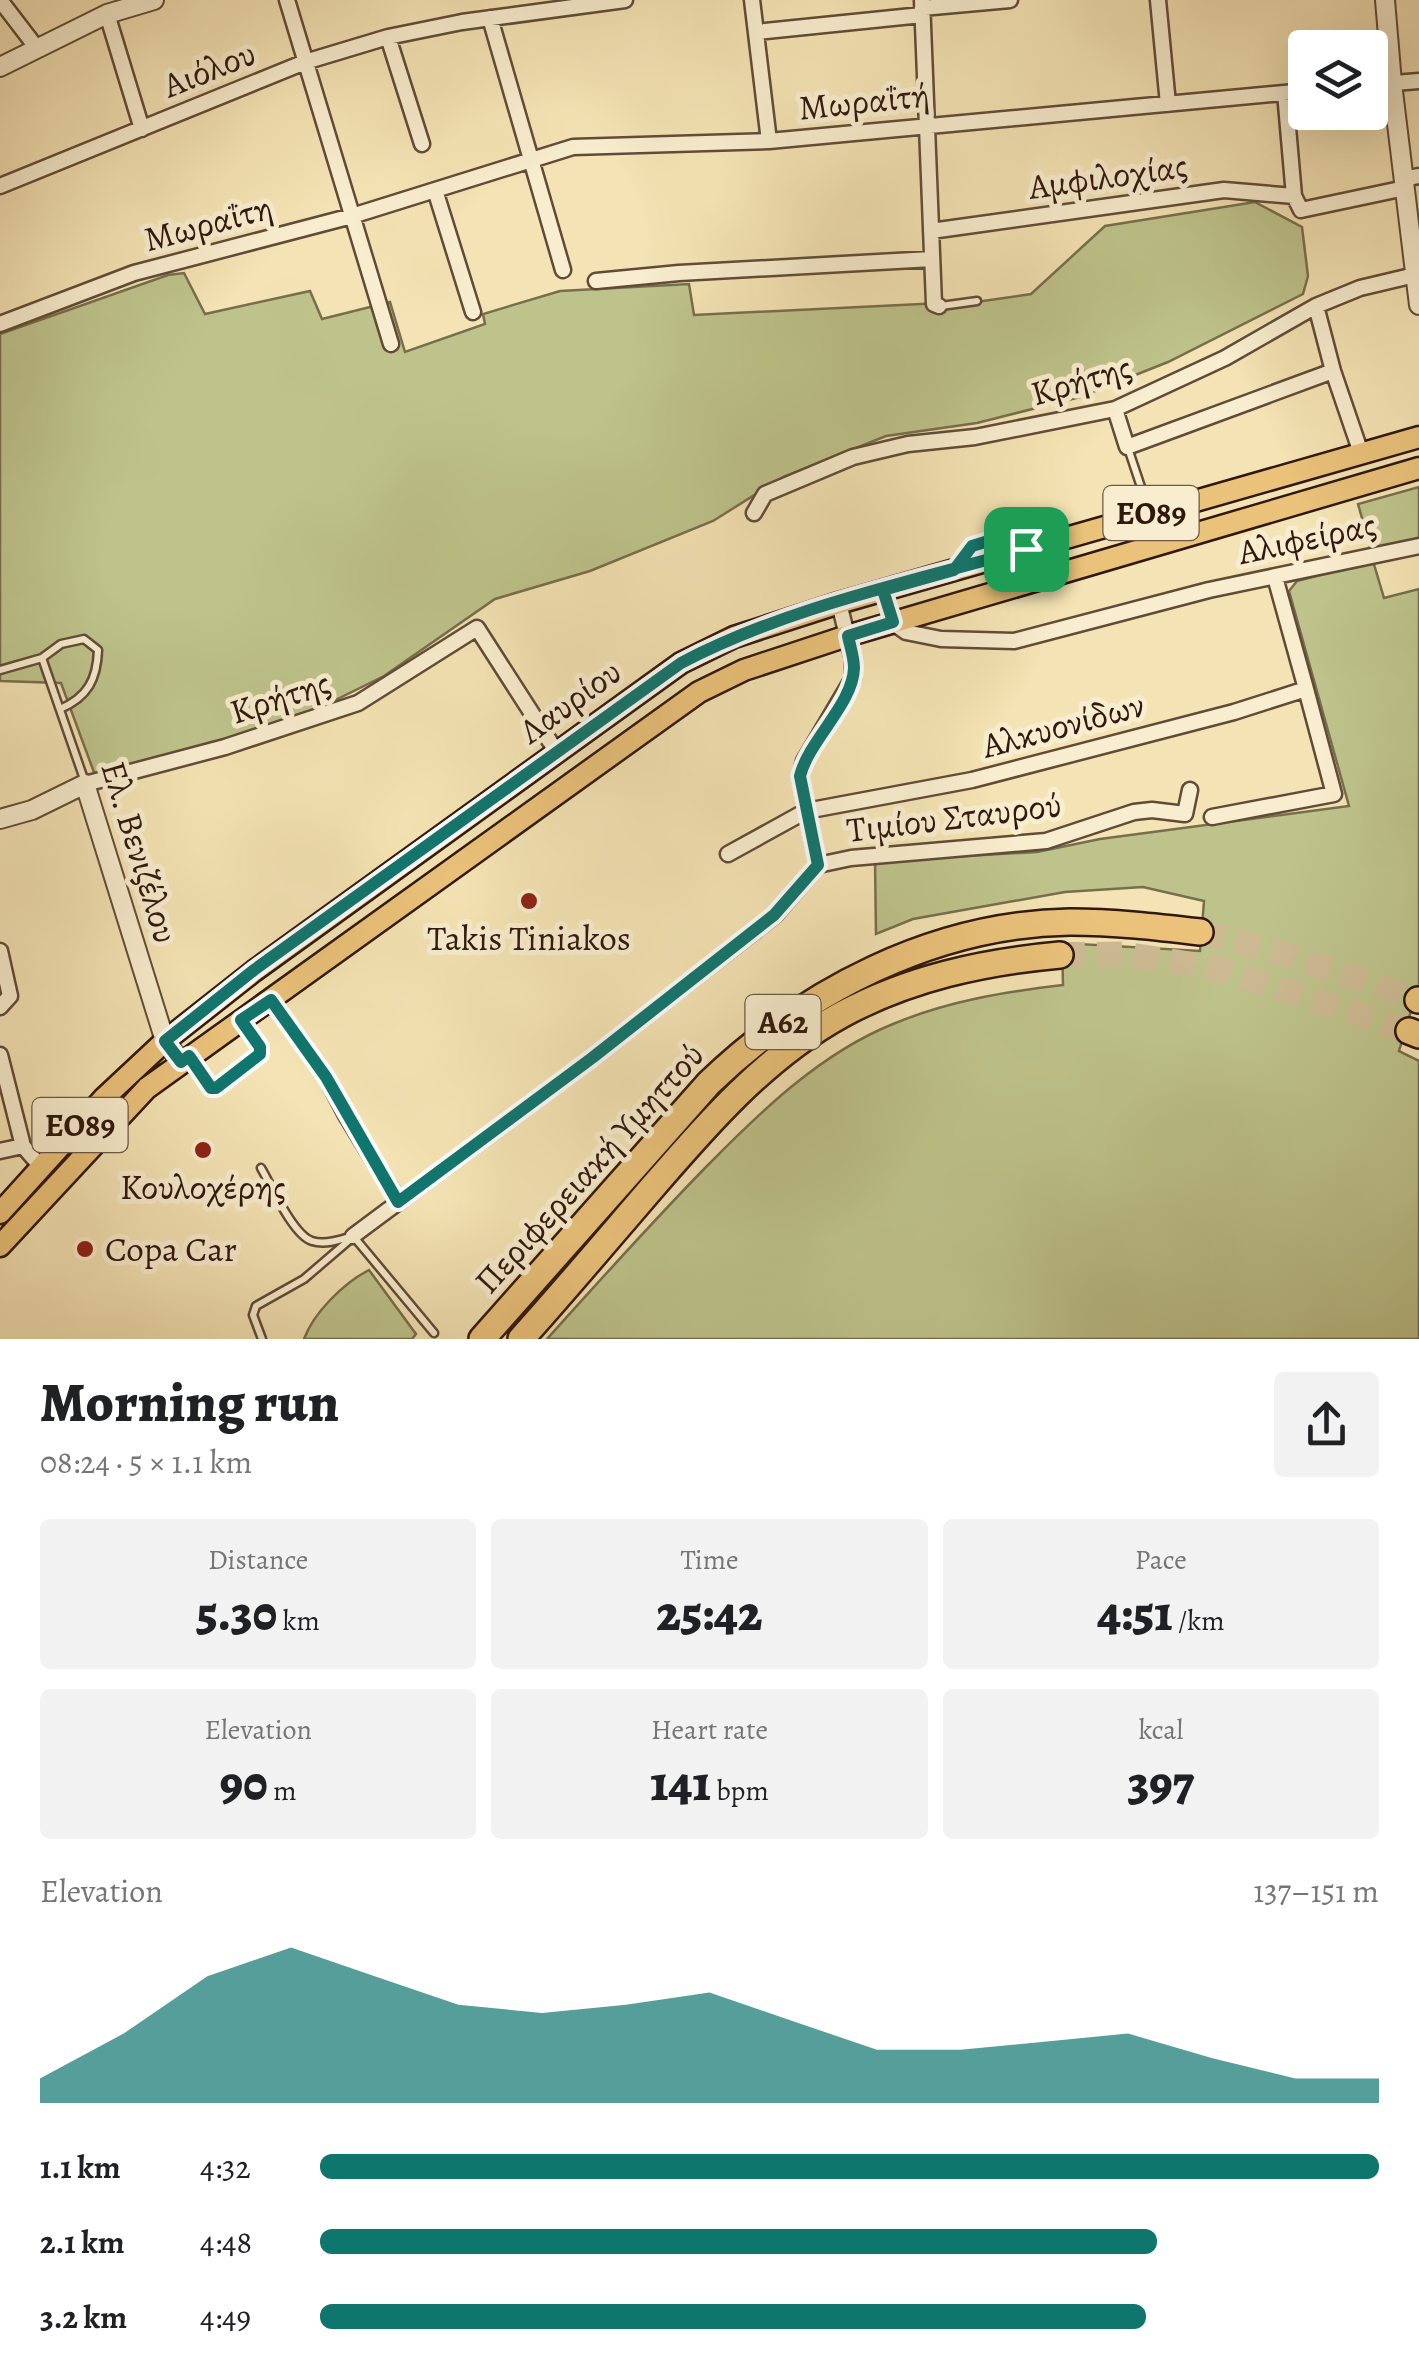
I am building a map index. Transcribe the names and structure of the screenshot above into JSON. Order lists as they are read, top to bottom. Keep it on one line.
{"streets":{"highway":["Α62","Περιφερειακή Υμηττού"],"main road":["ΕΟ89","Λαυρίου"],"street":["Αιόλου","Μωραΐτή","Αμφιλοχίας","Μωραΐτη","Κρήτης","Αλιφείρας","Αλκυονίδων","Τιμίου Σταυρού","Ελ. Βενιζέλου"]},"crossings":[["Μωραΐτή","Μωραΐτη"],["Κρήτης","Λαυρίου"],["Κρήτης","Ελ. Βενιζέλου"],["Αλιφείρας","Λαυρίου"],["Λαυρίου","Ελ. Βενιζέλου"]],"places":["Takis Tiniakos","Κουλοχέρης","Copa Car"],"page":{"heading":["Morning run","08:24 · 5 × 1.1 km"],"stats":[["Distance","5.30 km"],["Time","25:42"],["Pace","4:51 /km"],["Elevation","90 m"],["Heart rate","141 bpm"],["kcal","397"]],"chart":["Elevation","137–151 m"],"list":[{"name":"1.1 km","note":"4:32"},{"name":"2.1 km","note":"4:48"},{"name":"3.2 km","note":"4:49"}]}}
